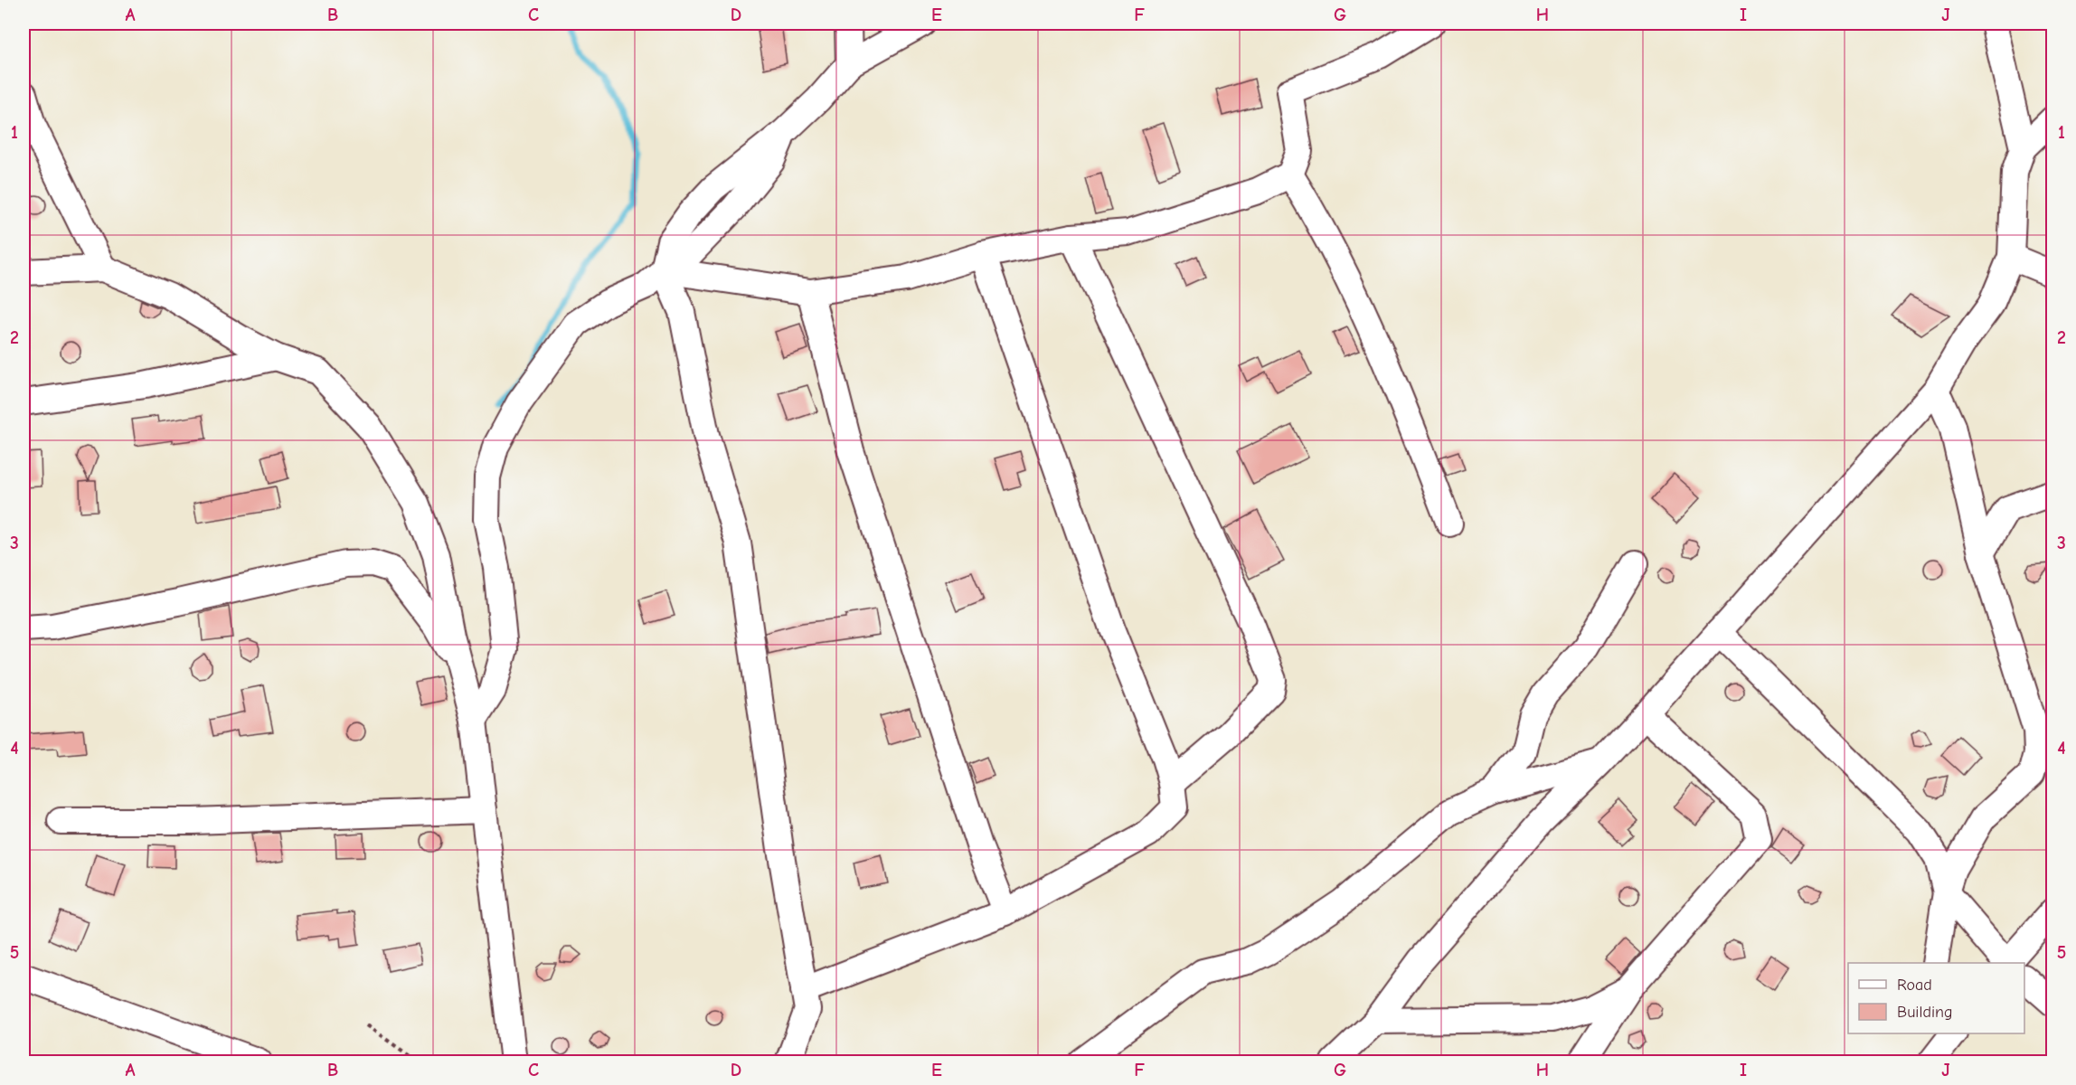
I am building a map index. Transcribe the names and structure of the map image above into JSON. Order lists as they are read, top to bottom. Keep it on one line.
{"legend":["Road","Building"],"grid":{"columns":["A","B","C","D","E","F","G","H","I","J"],"rows":["1","2","3","4","5"]}}
